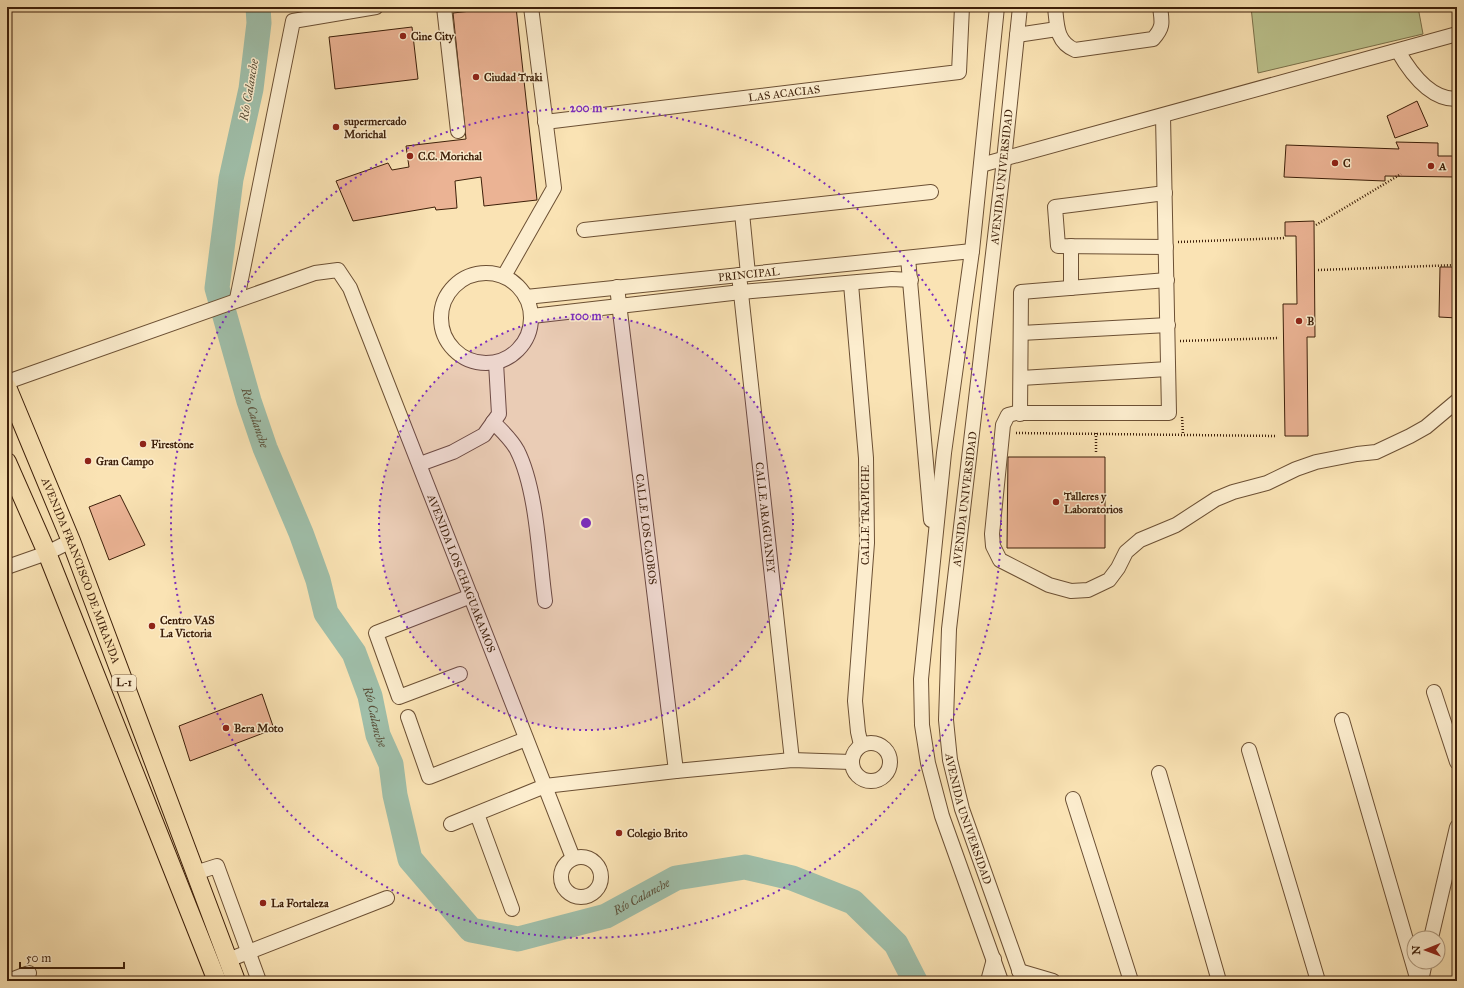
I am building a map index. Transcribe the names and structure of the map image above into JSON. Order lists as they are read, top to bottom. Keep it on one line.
{"streets":{"main road":["AVENIDA FRANCISCO DE MIRANDA","L-1"],"street":["LAS ACACIAS","AVENIDA UNIVERSIDAD","PRINCIPAL","CALLE TRAPICHE","CALLE ARAGUANEY","CALLE LOS CAOBOS","AVENIDA LOS CHAGUARAMOS"]},"crossings":[["AVENIDA UNIVERSIDAD","PRINCIPAL"],["PRINCIPAL","CALLE TRAPICHE"],["PRINCIPAL","CALLE ARAGUANEY"],["PRINCIPAL","CALLE LOS CAOBOS"]],"water":["Río Calanche"],"places":["Cine City","Ciudad Traki","supermercado Morichal","C.C. Morichal","C","A","B","Firestone","Gran Campo","Talleres y Laboratorios","Centro VAS La Victoria","Bera Moto","Colegio Brito","La Fortaleza"],"scale_bar":"50 m","north":"left","rings":["200 m","100 m"]}
